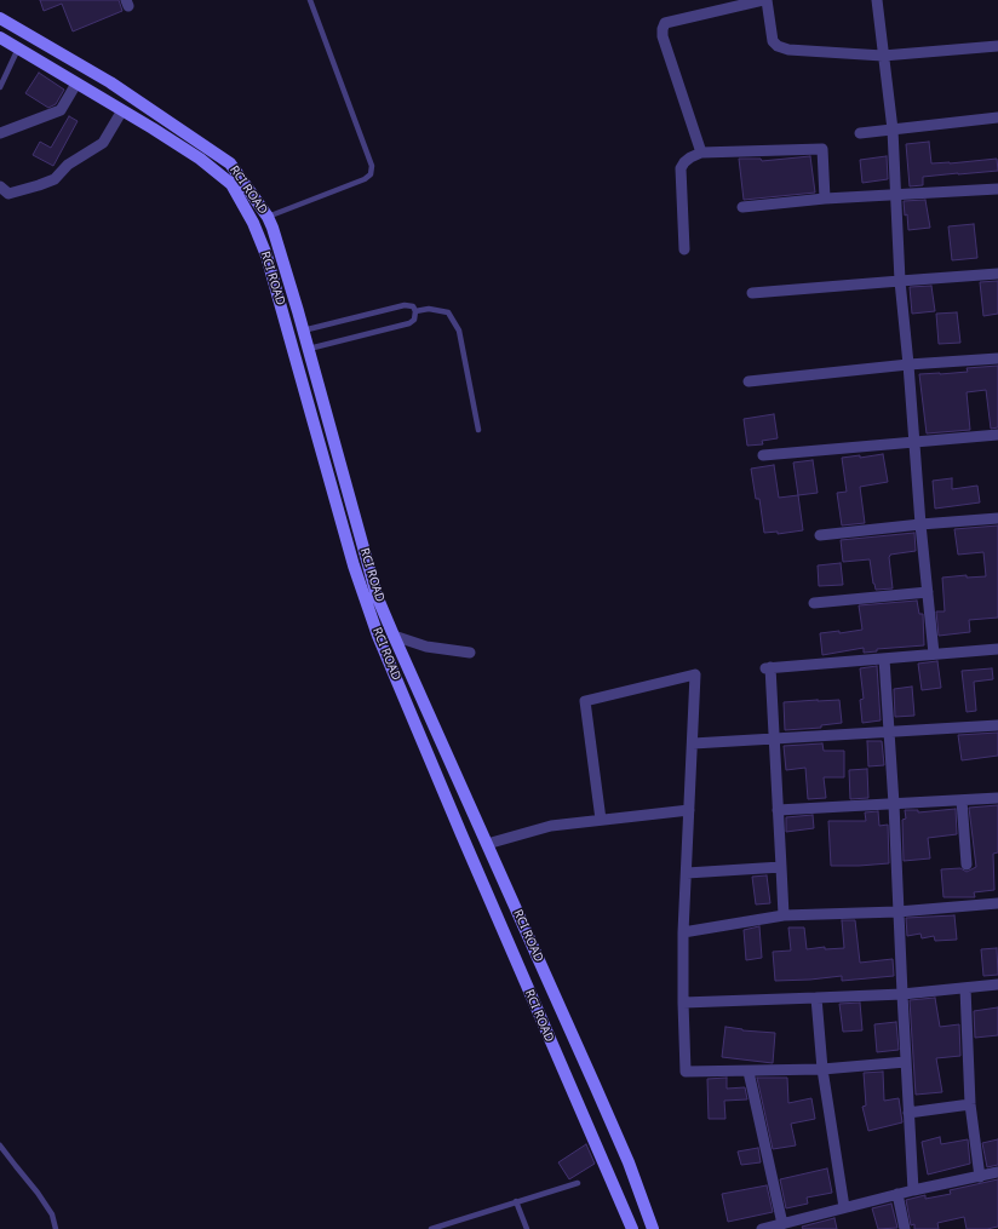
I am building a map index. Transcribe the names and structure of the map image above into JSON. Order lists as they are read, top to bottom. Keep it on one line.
{"streets":{"main road":["RCI ROAD"]}}
